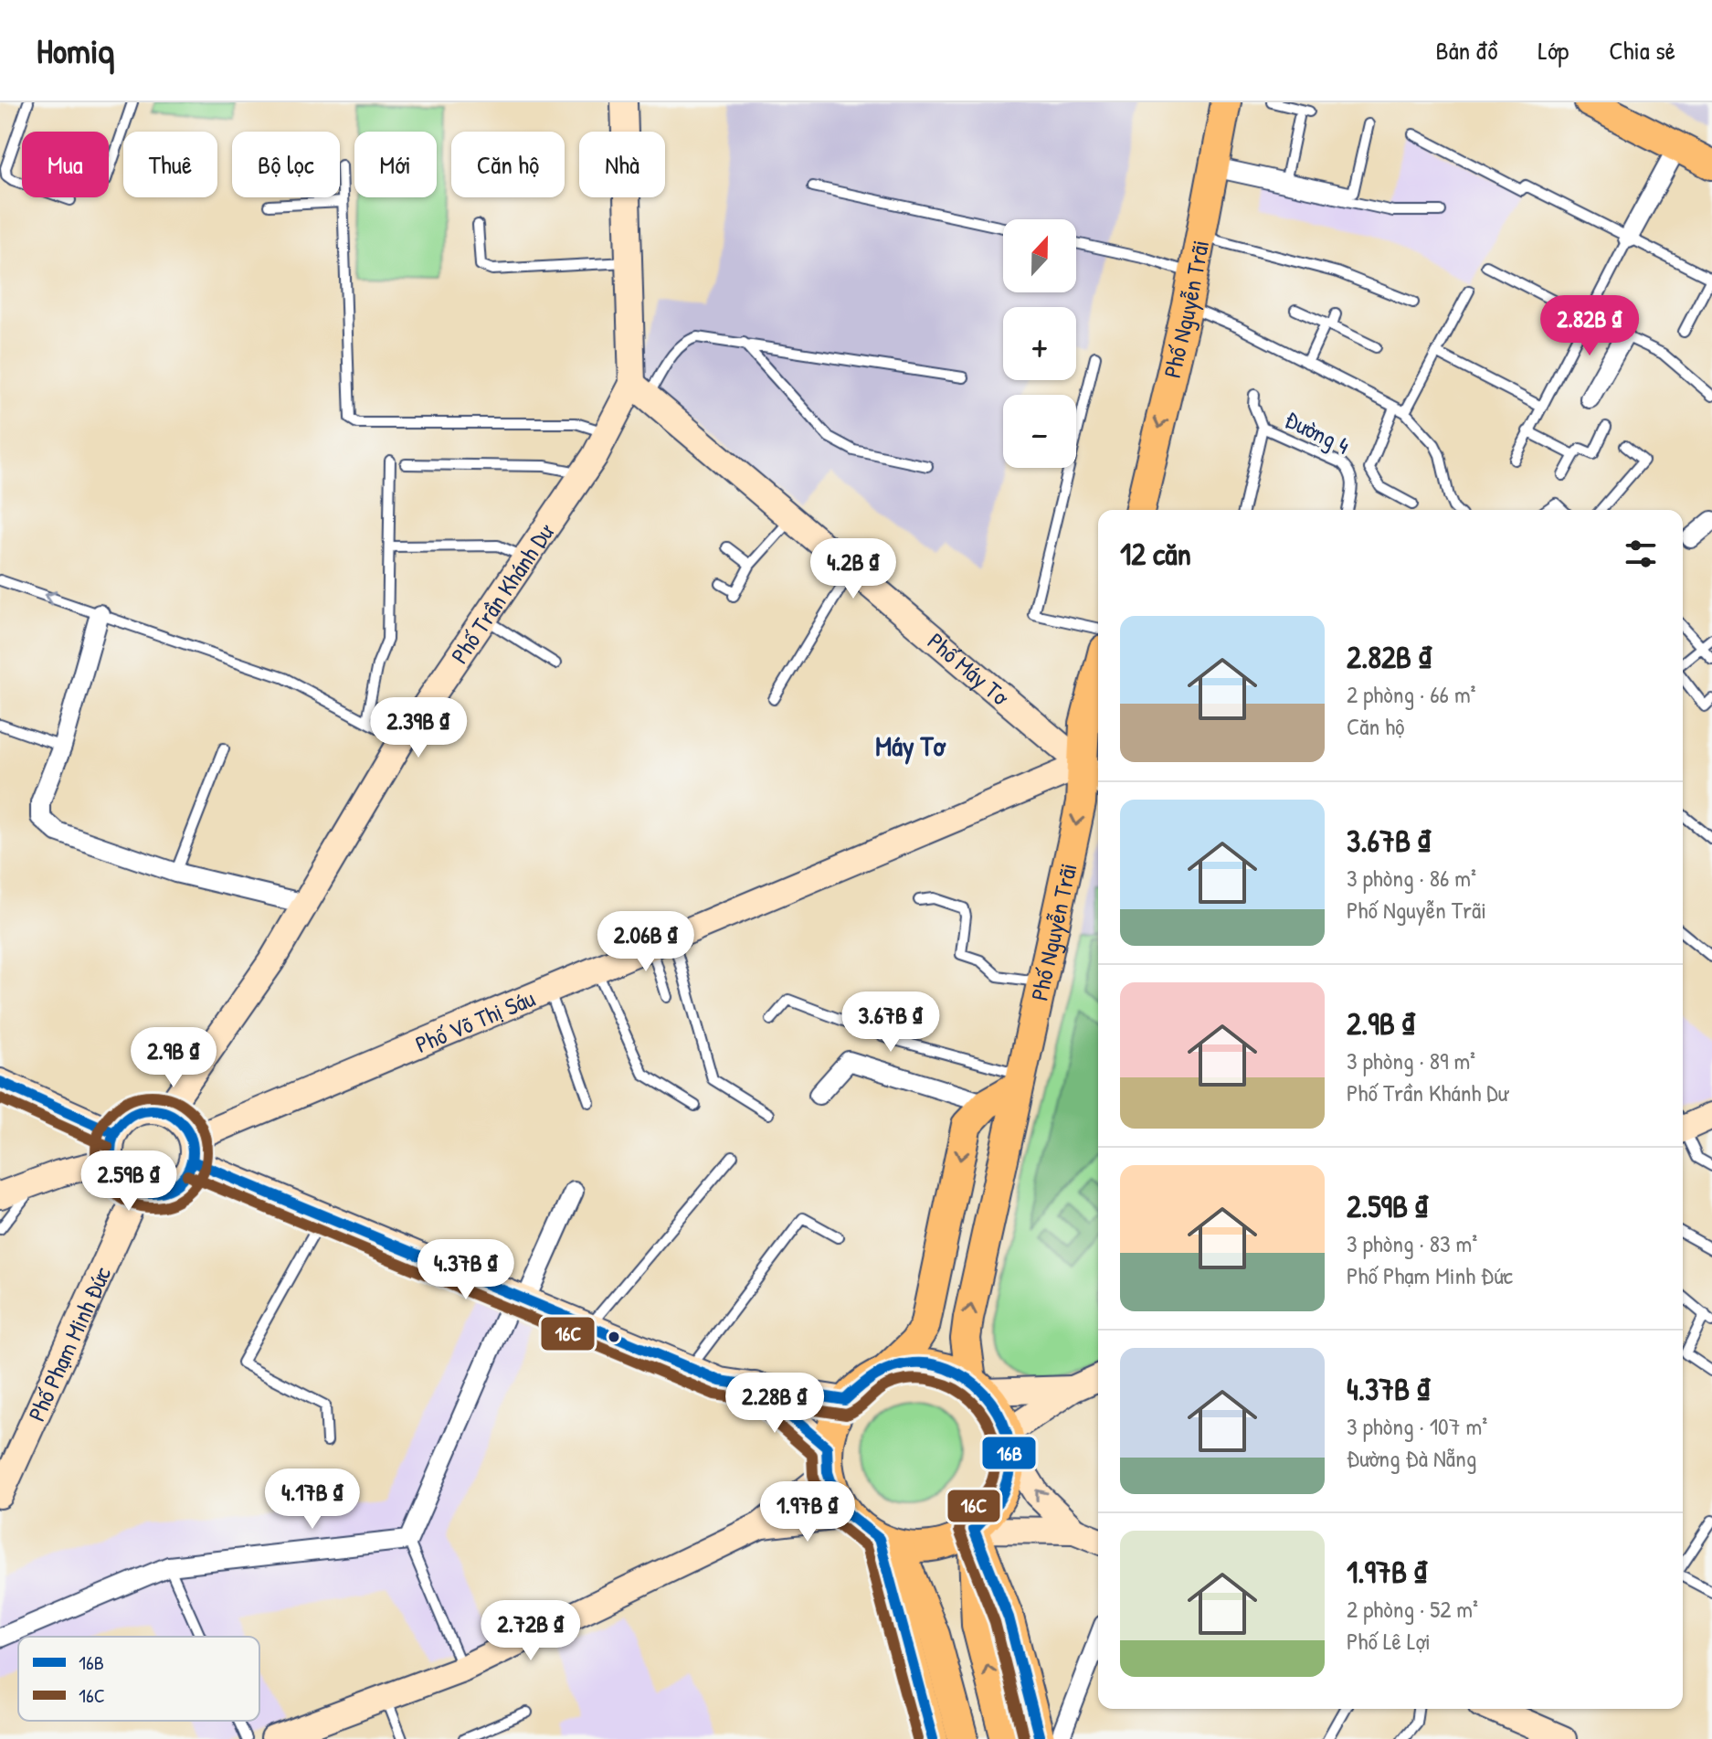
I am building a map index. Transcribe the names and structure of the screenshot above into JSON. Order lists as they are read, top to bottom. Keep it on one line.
{"streets":{"main road":["Phố Nguyễn Trãi"],"street":["Phố Trần Khánh Dư","Phố Máy Tơ","Phố Võ Thị Sáu","Phố Phạm Minh Đức"],"lane":["Đường 4"]},"crossings":[["Phố Nguyễn Trãi","Phố Máy Tơ"],["Phố Nguyễn Trãi","Phố Võ Thị Sáu"],["Phố Trần Khánh Dư","Phố Máy Tơ"],["Phố Trần Khánh Dư","Phố Võ Thị Sáu"],["Phố Trần Khánh Dư","Phố Phạm Minh Đức"],["Phố Máy Tơ","Phố Võ Thị Sáu"],["Phố Võ Thị Sáu","Phố Phạm Minh Đức"]],"districts":["Máy Tơ"],"lines":["transit line 16B","transit line 16C"],"legend":["16B","16C"],"north":"top","page":{"header":"Homiq","nav":["Bản đồ","Lớp","Chia sẻ"],"chip":["Mua","Thuê","Bộ lọc","Mới","Căn hộ","Nhà"],"map_buttons":["+","−"],"price":["2.82B ₫","4.2B ₫","2.39B ₫","2.06B ₫","3.67B ₫","2.9B ₫","2.59B ₫","4.37B ₫","2.28B ₫","4.17B ₫","1.97B ₫","2.72B ₫"],"heading":"12 căn","list":[{"name":"2.82B ₫","note":"2 phòng · 66 m² · Căn hộ"},{"name":"3.67B ₫","note":"3 phòng · 86 m² · Phố Nguyễn Trãi"},{"name":"2.9B ₫","note":"3 phòng · 89 m² · Phố Trần Khánh Dư"},{"name":"2.59B ₫","note":"3 phòng · 83 m² · Phố Phạm Minh Đức"},{"name":"4.37B ₫","note":"3 phòng · 107 m² · Đường Đà Nẵng"},{"name":"1.97B ₫","note":"2 phòng · 52 m² · Phố Lê Lợi"}]}}
